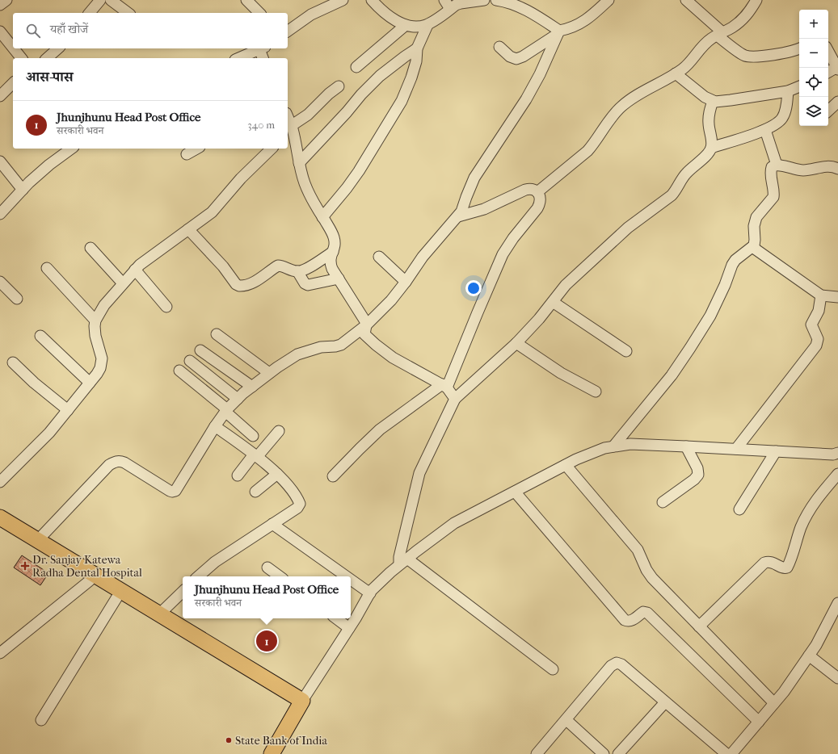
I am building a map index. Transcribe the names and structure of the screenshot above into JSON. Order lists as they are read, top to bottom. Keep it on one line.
{"places":{"health":["Dr. Sanjay Katewa Radha Dental Hospital"],"other":["State Bank of India"]},"page":{"map_buttons":["+","−"],"search":"यहाँ खोजें","heading":"आस-पास","list":[{"mark":"1","name":"Jhunjhunu Head Post Office","note":"सरकारी भवन","value":"340 m"}],"popup":["Jhunjhunu Head Post Office","सरकारी भवन"],"pins":"1"}}
